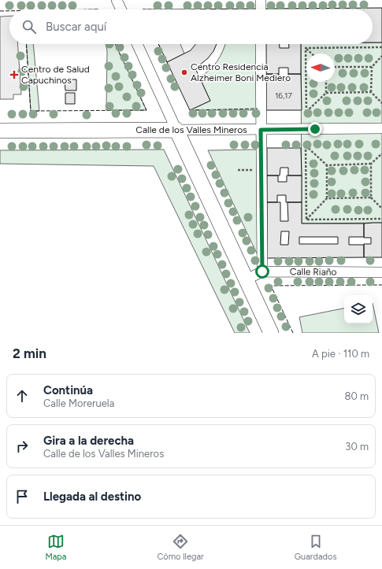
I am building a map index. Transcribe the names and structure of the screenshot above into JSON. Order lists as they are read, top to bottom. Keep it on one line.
{"streets":{"main road":["Calle de los Valles Mineros"],"street":["Calle Riaño"]},"places":{"other":["Centro Residencia Alzheimer Boni Mediero"],"health":["Centro de Salud Capuchinos"]},"house_numbers":["16,17"],"north":"left","page":{"search":"Buscar aquí","heading":["2 min","A pie · 110 m"],"list":[["Continúa","Calle Moreruela","80 m"],["Gira a la derecha","Calle de los Valles Mineros","30 m"],"Llegada al destino"],"nav":["Mapa","Cómo llegar","Guardados"]}}
